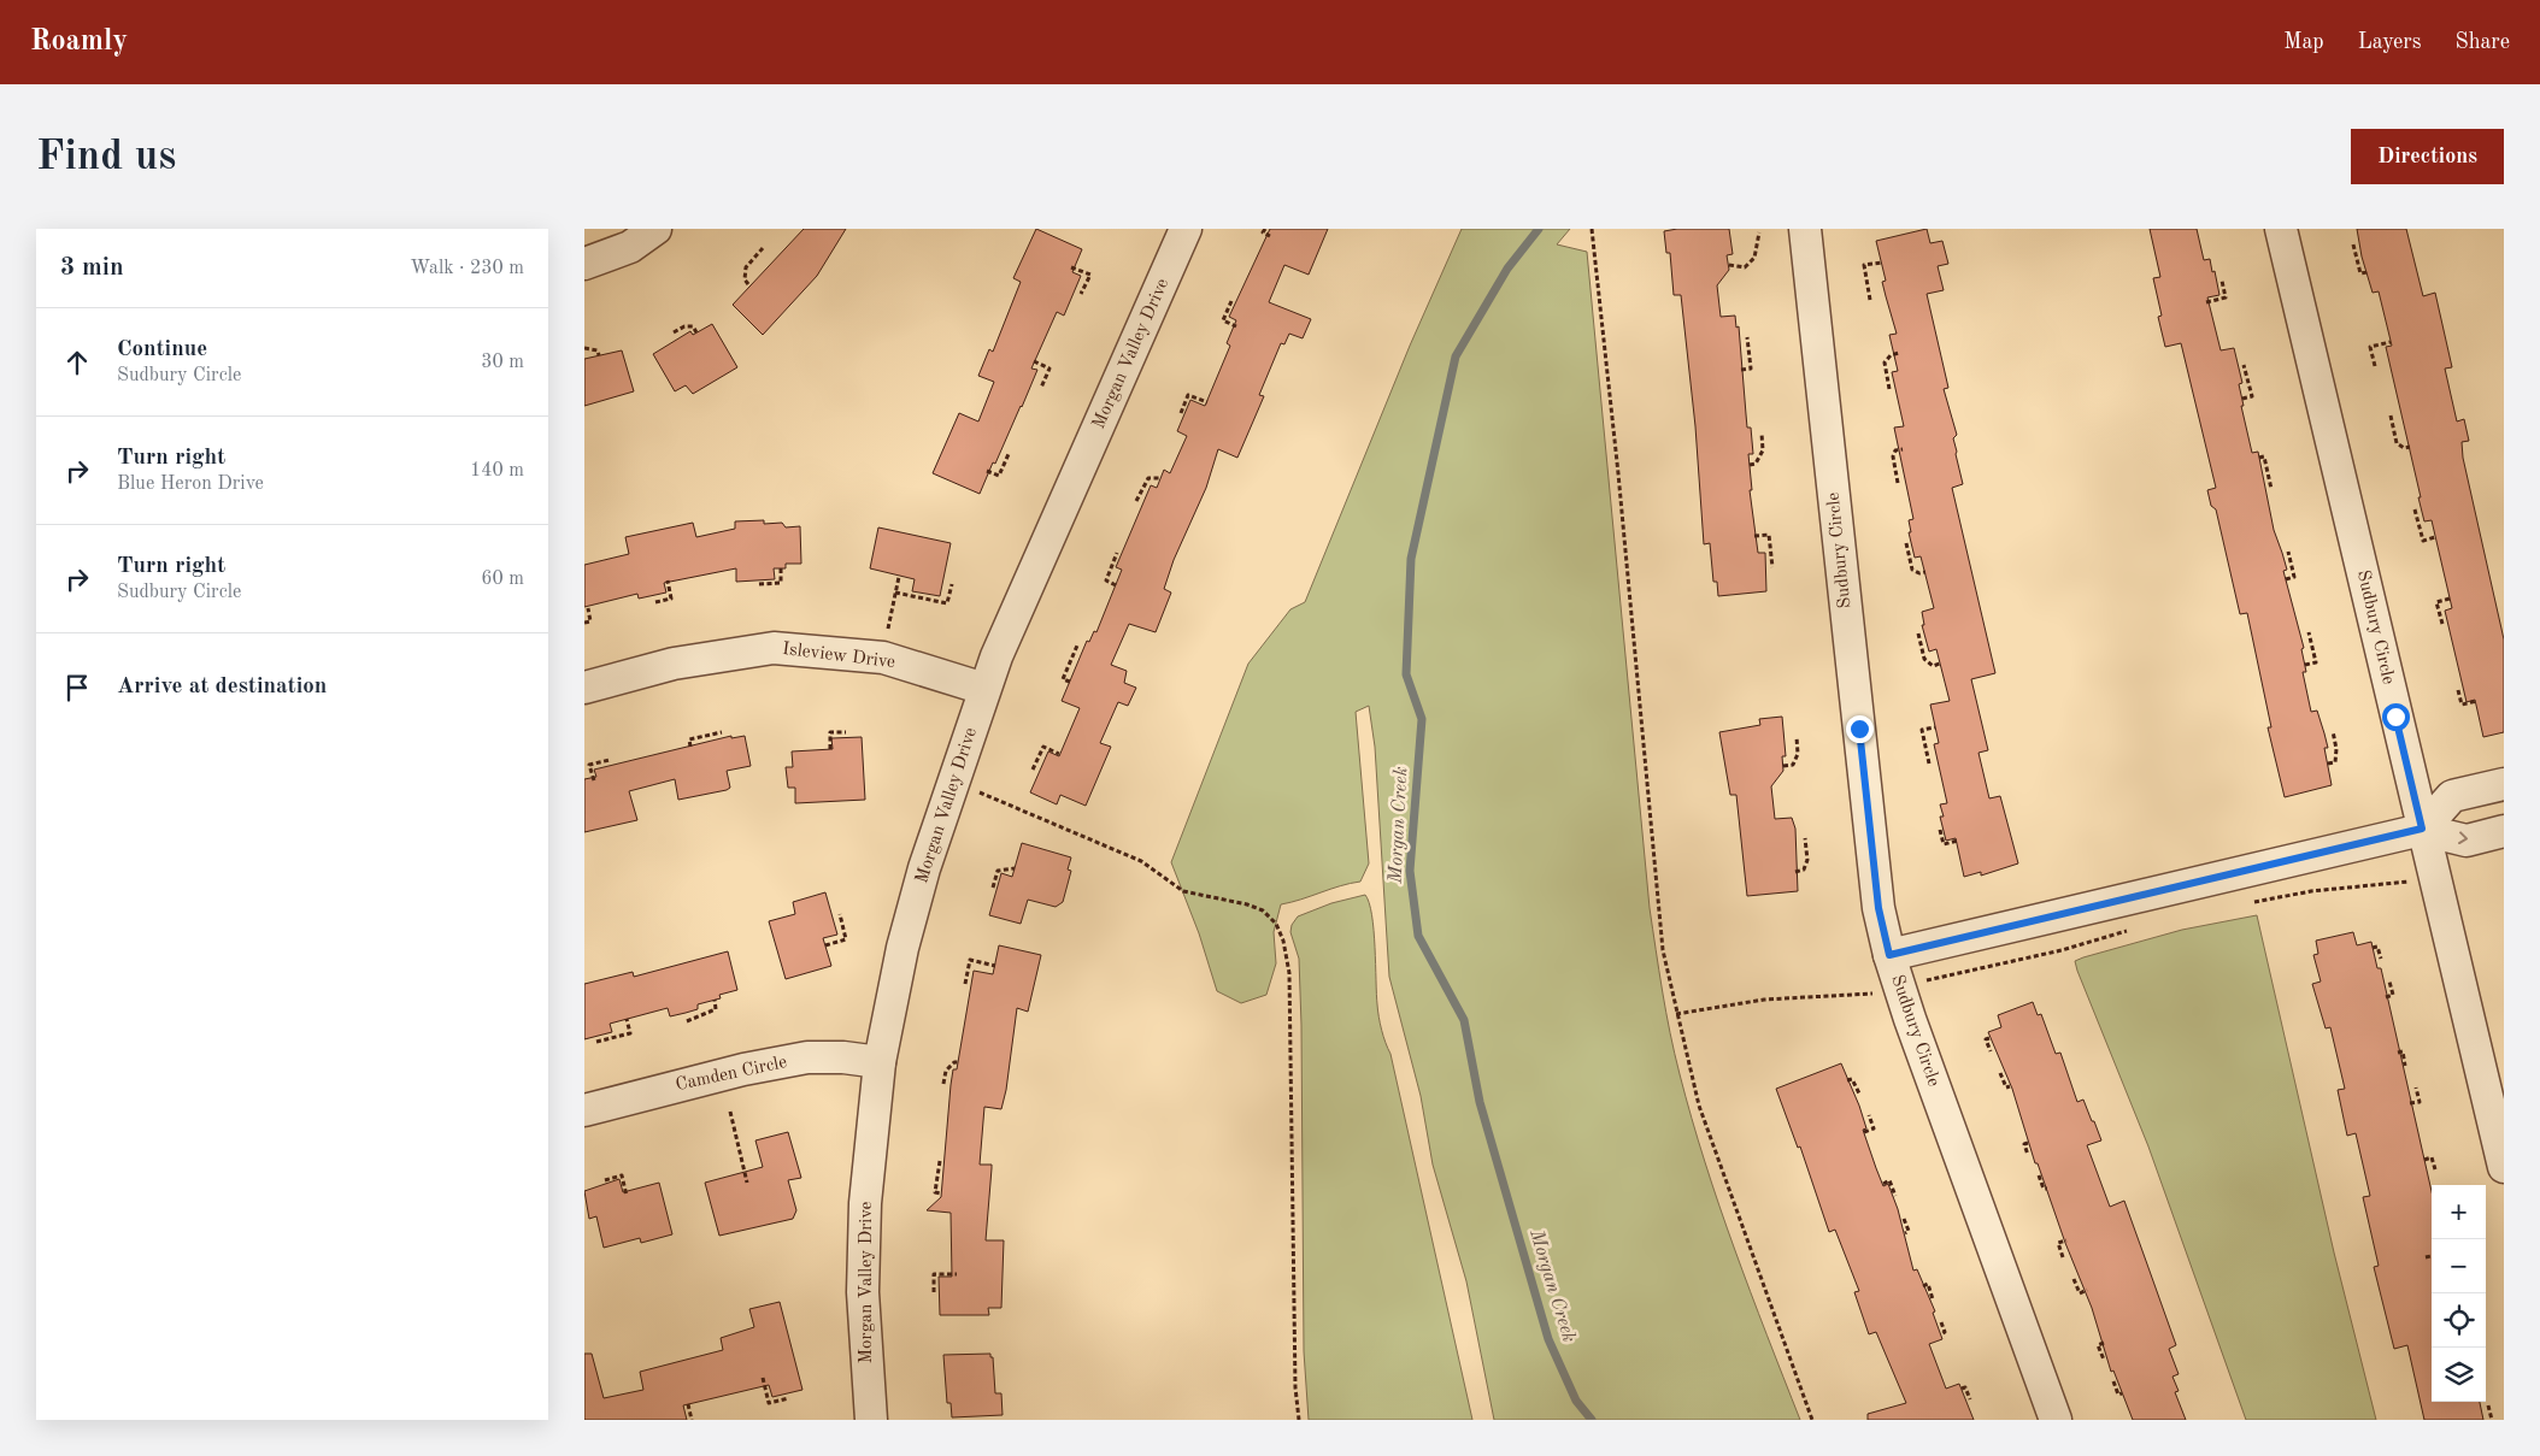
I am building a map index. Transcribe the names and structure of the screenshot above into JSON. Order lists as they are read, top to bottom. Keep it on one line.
{"streets":{"street":["Morgan Valley Drive","Sudbury Circle","Isleview Drive","Camden Circle"]},"crossings":[["Morgan Valley Drive","Isleview Drive"],["Morgan Valley Drive","Camden Circle"]],"water":["Morgan Creek"],"page":{"header":"Roamly","nav":["Map","Layers","Share"],"buttons":"Directions","title":"Find us","heading":["3 min","Walk · 230 m"],"list":[["Continue","Sudbury Circle","30 m"],["Turn right","Blue Heron Drive","140 m"],["Turn right","Sudbury Circle","60 m"],"Arrive at destination"],"map_buttons":["+","−"]}}
